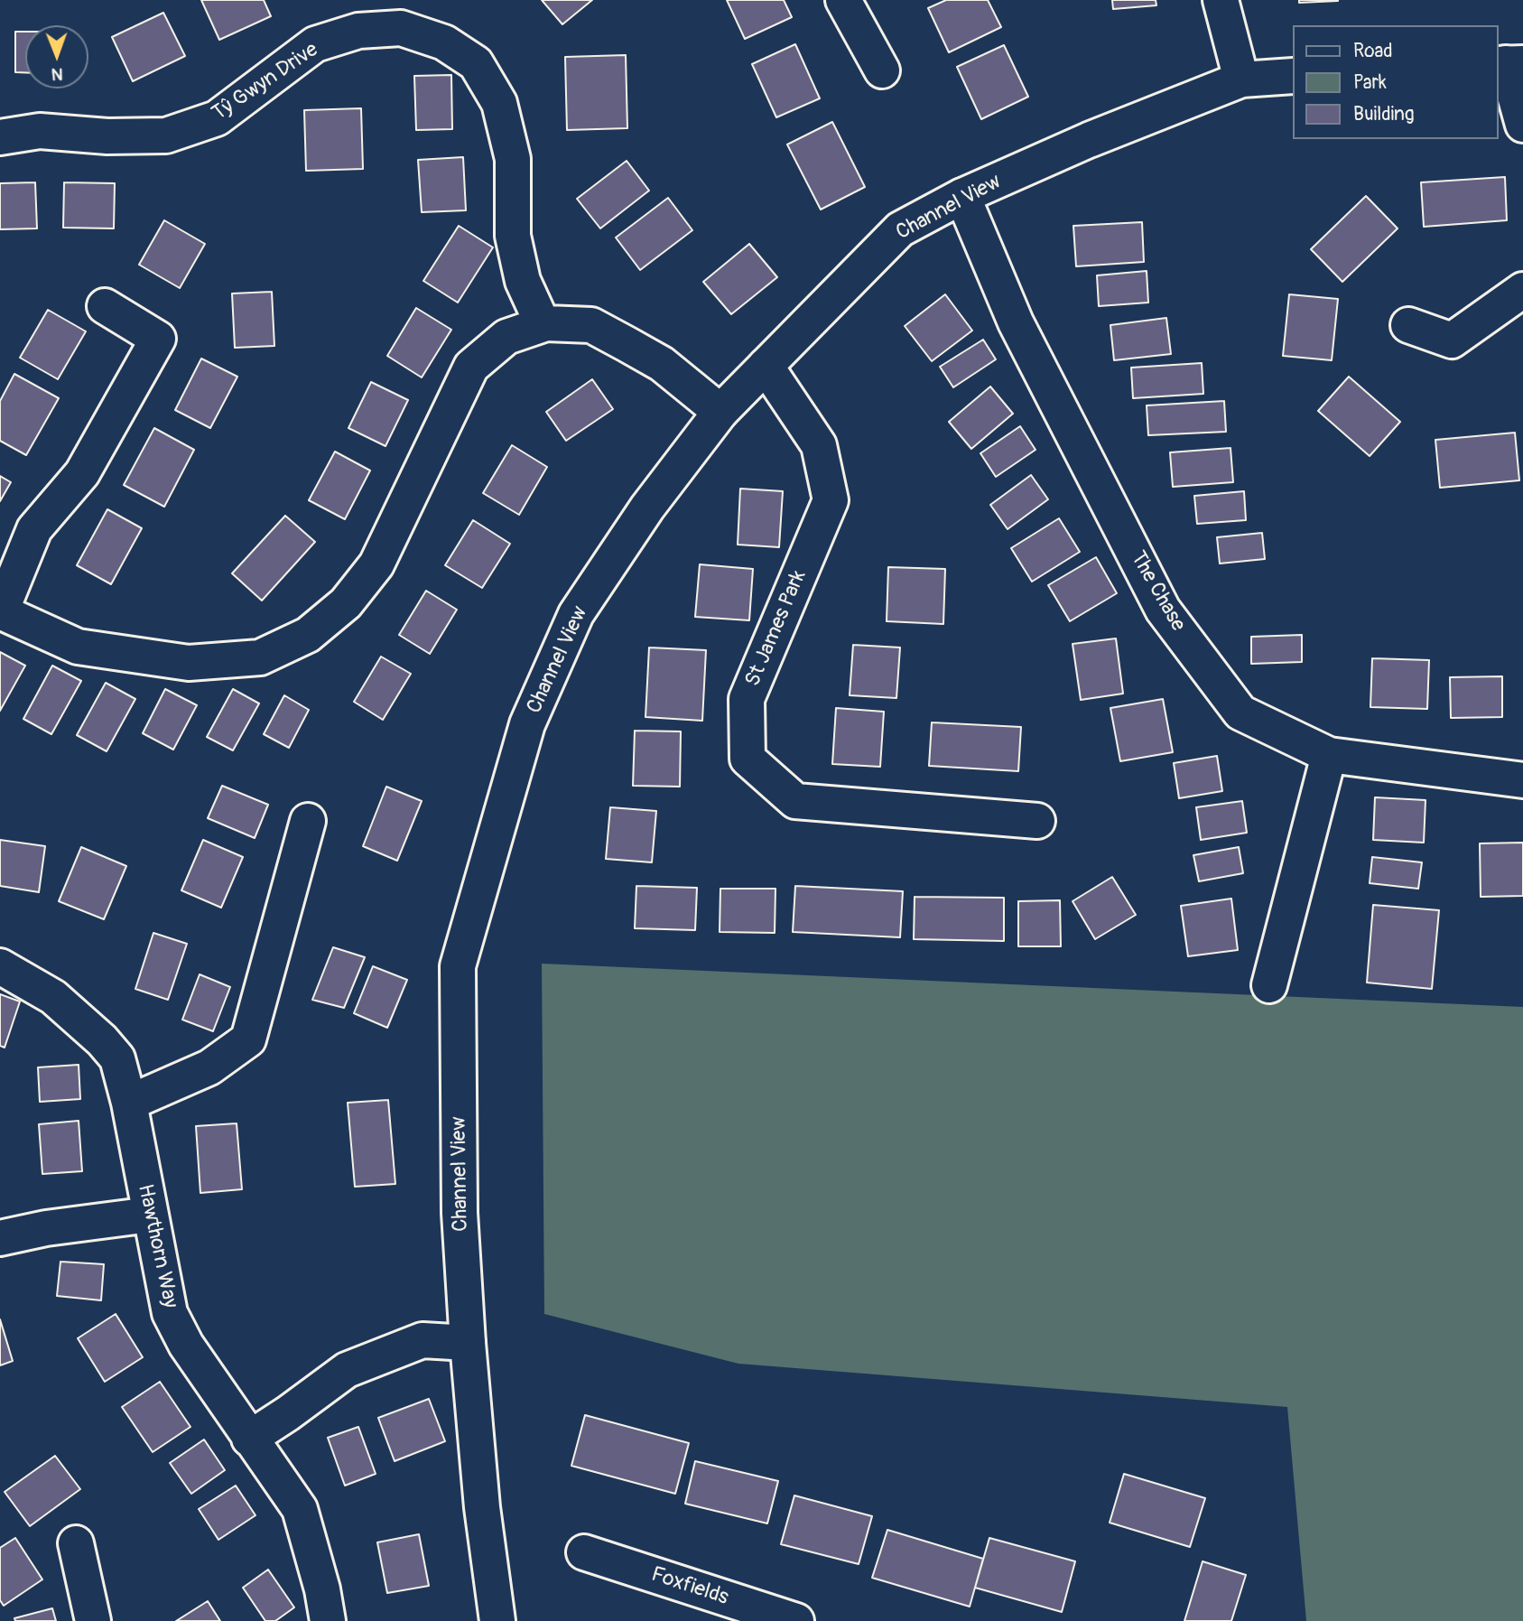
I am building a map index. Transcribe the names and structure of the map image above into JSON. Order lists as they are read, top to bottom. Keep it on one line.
{"streets":{"street":["Tŷ Gwyn Drive","Channel View","The Chase","St James Park","Hawthorn Way","Foxfields"]},"crossings":[["Channel View","The Chase"],["Channel View","St James Park"]],"legend":["Road","Park","Building"],"north":"bottom"}
